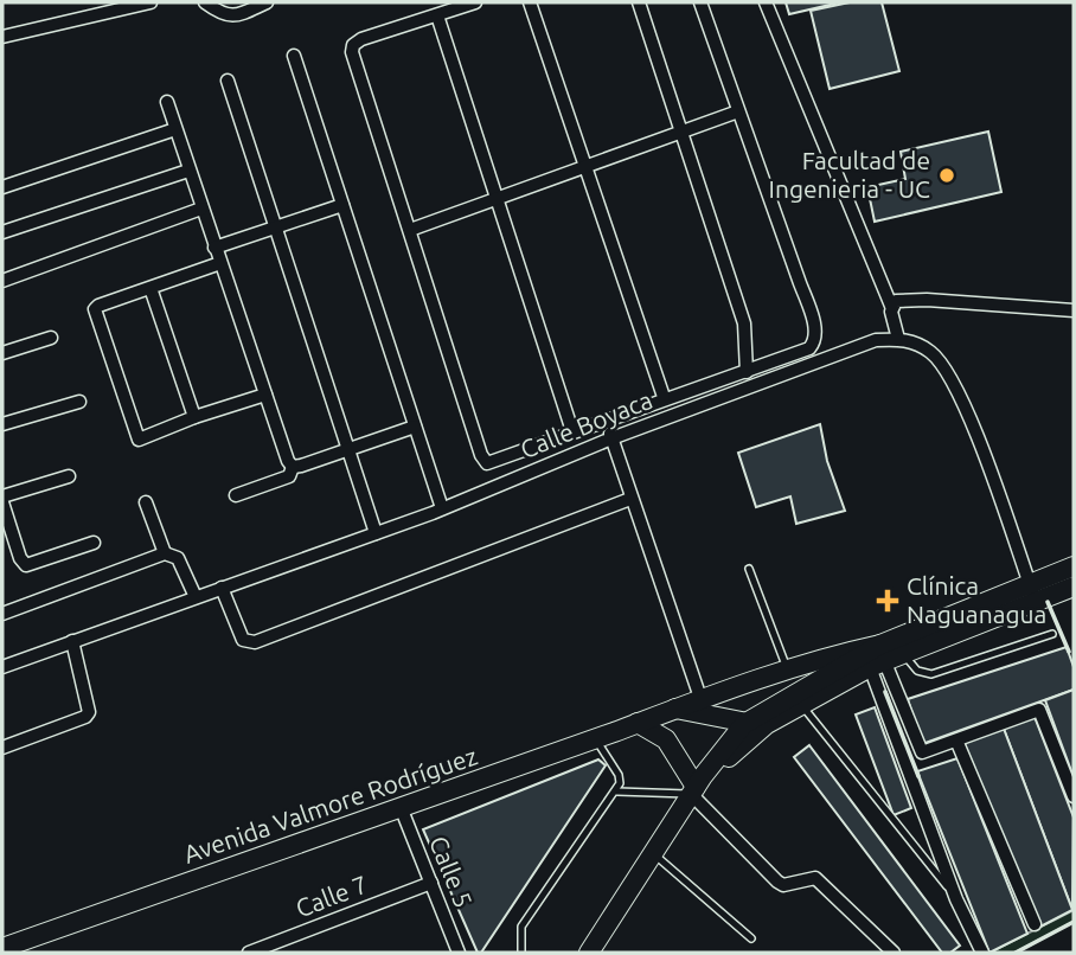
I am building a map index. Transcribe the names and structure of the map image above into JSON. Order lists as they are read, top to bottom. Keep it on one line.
{"streets":{"street":["Calle Boyaca","Avenida Valmore Rodríguez","Calle 5","Calle 7"]},"crossings":[["Avenida Valmore Rodríguez","Calle 5"],["Calle 5","Calle 7"]],"places":{"other":["Facultad de Ingenieria - UC"],"health":["Clínica Naguanagua"]}}
